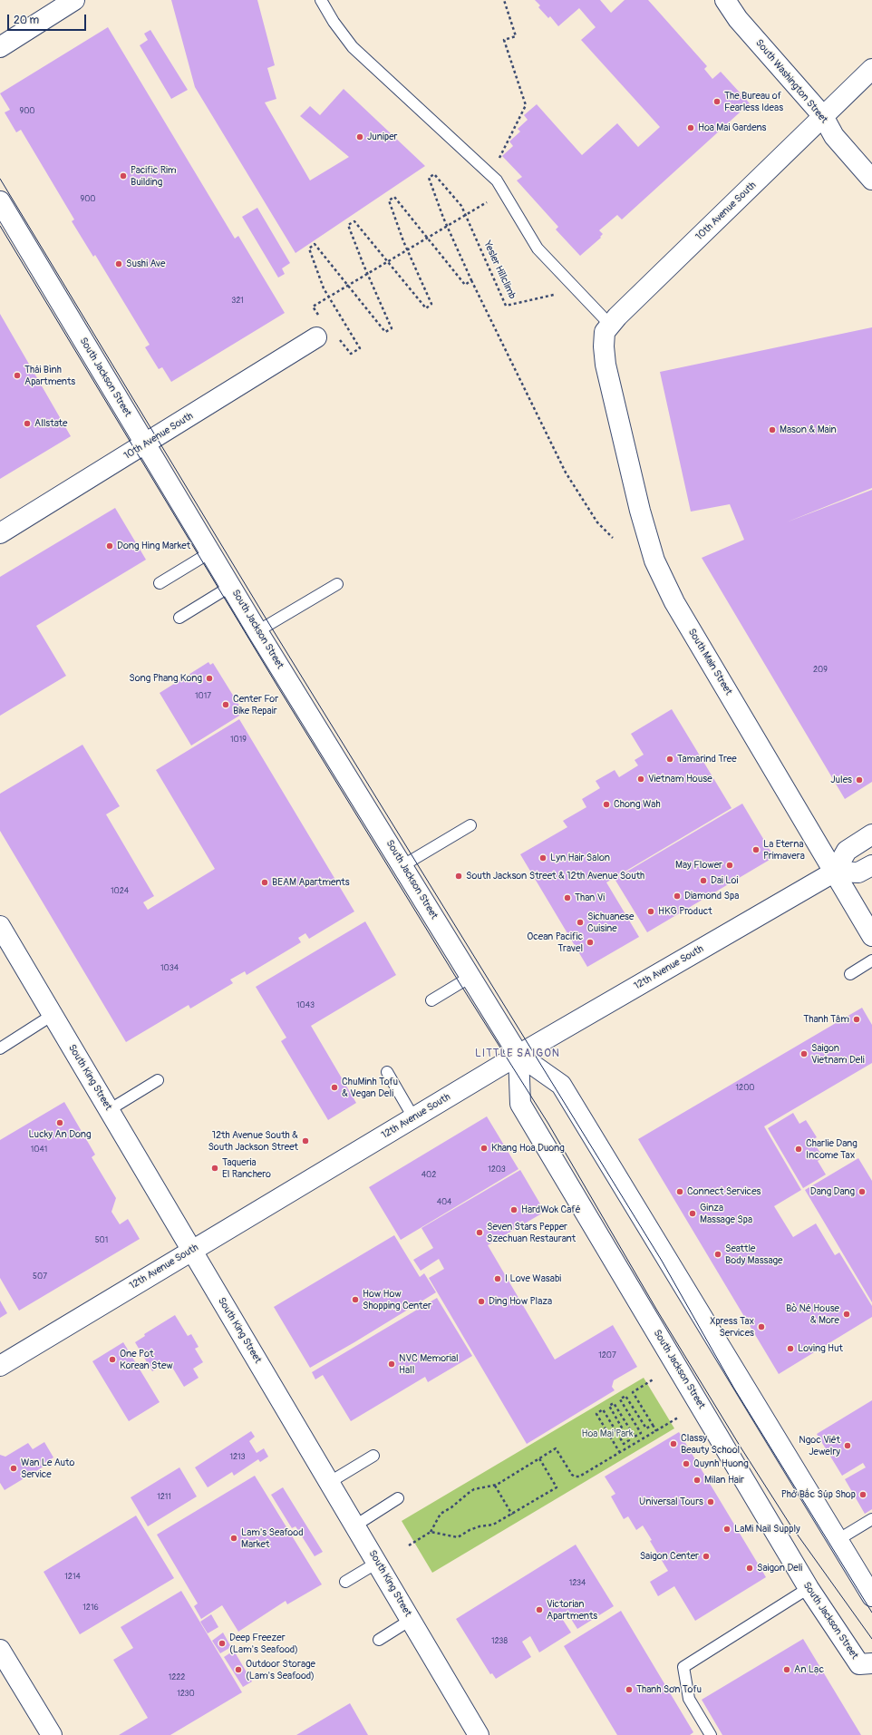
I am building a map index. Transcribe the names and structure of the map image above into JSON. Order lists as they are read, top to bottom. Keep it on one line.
{"streets":{"main road":["South Washington Street","10th Avenue South","South Jackson Street","South Main Street","12th Avenue South","South King Street"],"path":["Yesler Hillclimb"]},"crossings":[["South Washington Street","10th Avenue South"],["10th Avenue South","South Jackson Street"],["10th Avenue South","South Main Street"],["South Jackson Street","12th Avenue South"],["South Main Street","12th Avenue South"],["12th Avenue South","South King Street"]],"districts":["LITTLE SAIGON"],"parks":["Hoa Mai Park"],"places":["The Bureau of Fearless Ideas","Hoa Mai Gardens","Juniper","Pacific Rim Building","Sushi Ave","Thái Bình Apartments","Allstate","Mason & Main","Dong Hing Market","Song Phang Kong","Center For Bike Repair","Tamarind Tree","Vietnam House","Jules","Chong Wah","La Eterna Primavera","Lyn Hair Salon","May Flower","South Jackson Street & 12th Avenue South","Dai Loi","BEAM Apartments","Diamond Spa","Than Vi","HKG Product","Sichuanese Cuisine","Ocean Pacific Travel","Thanh Tâm","Saigon Vietnam Deli","ChuMinh Tofu & Vegan Deli","Lucky An Dong","12th Avenue South & South Jackson Street","Khang Hoa Duong","Charlie Dang Income Tax","Taqueria El Ranchero","Connect Services","Dang Dang","HardWok Café","Ginza Massage Spa","Seven Stars Pepper Szechuan Restaurant","Seattle Body Massage","I Love Wasabi","How How Shopping Center","Ding How Plaza","Bò Né House & More","Xpress Tax Services","Loving Hut","One Pot Korean Stew","NVC Memorial Hall","Classy Beauty School","Ngoc Viêt Jewelry","Quynh Huong","Wan Le Auto Service","Milan Hair","Phở Bắc Súp Shop","Universal Tours","LaMi Nail Supply","Lam's Seafood Market","Saigon Center","Saigon Deli","Victorian Apartments","Deep Freezer (Lam's Seafood)","Outdoor Storage (Lam's Seafood)","An Lạc","Thanh Sơn Tofu"],"house_numbers":["900","900","321","209","1017","1019","1024","1034","1043","1200","1041","1203","402","404","501","507","1207","1213","1211","1214","1234","1216","1238","1222","1230"],"scale_bar":"20 m"}
